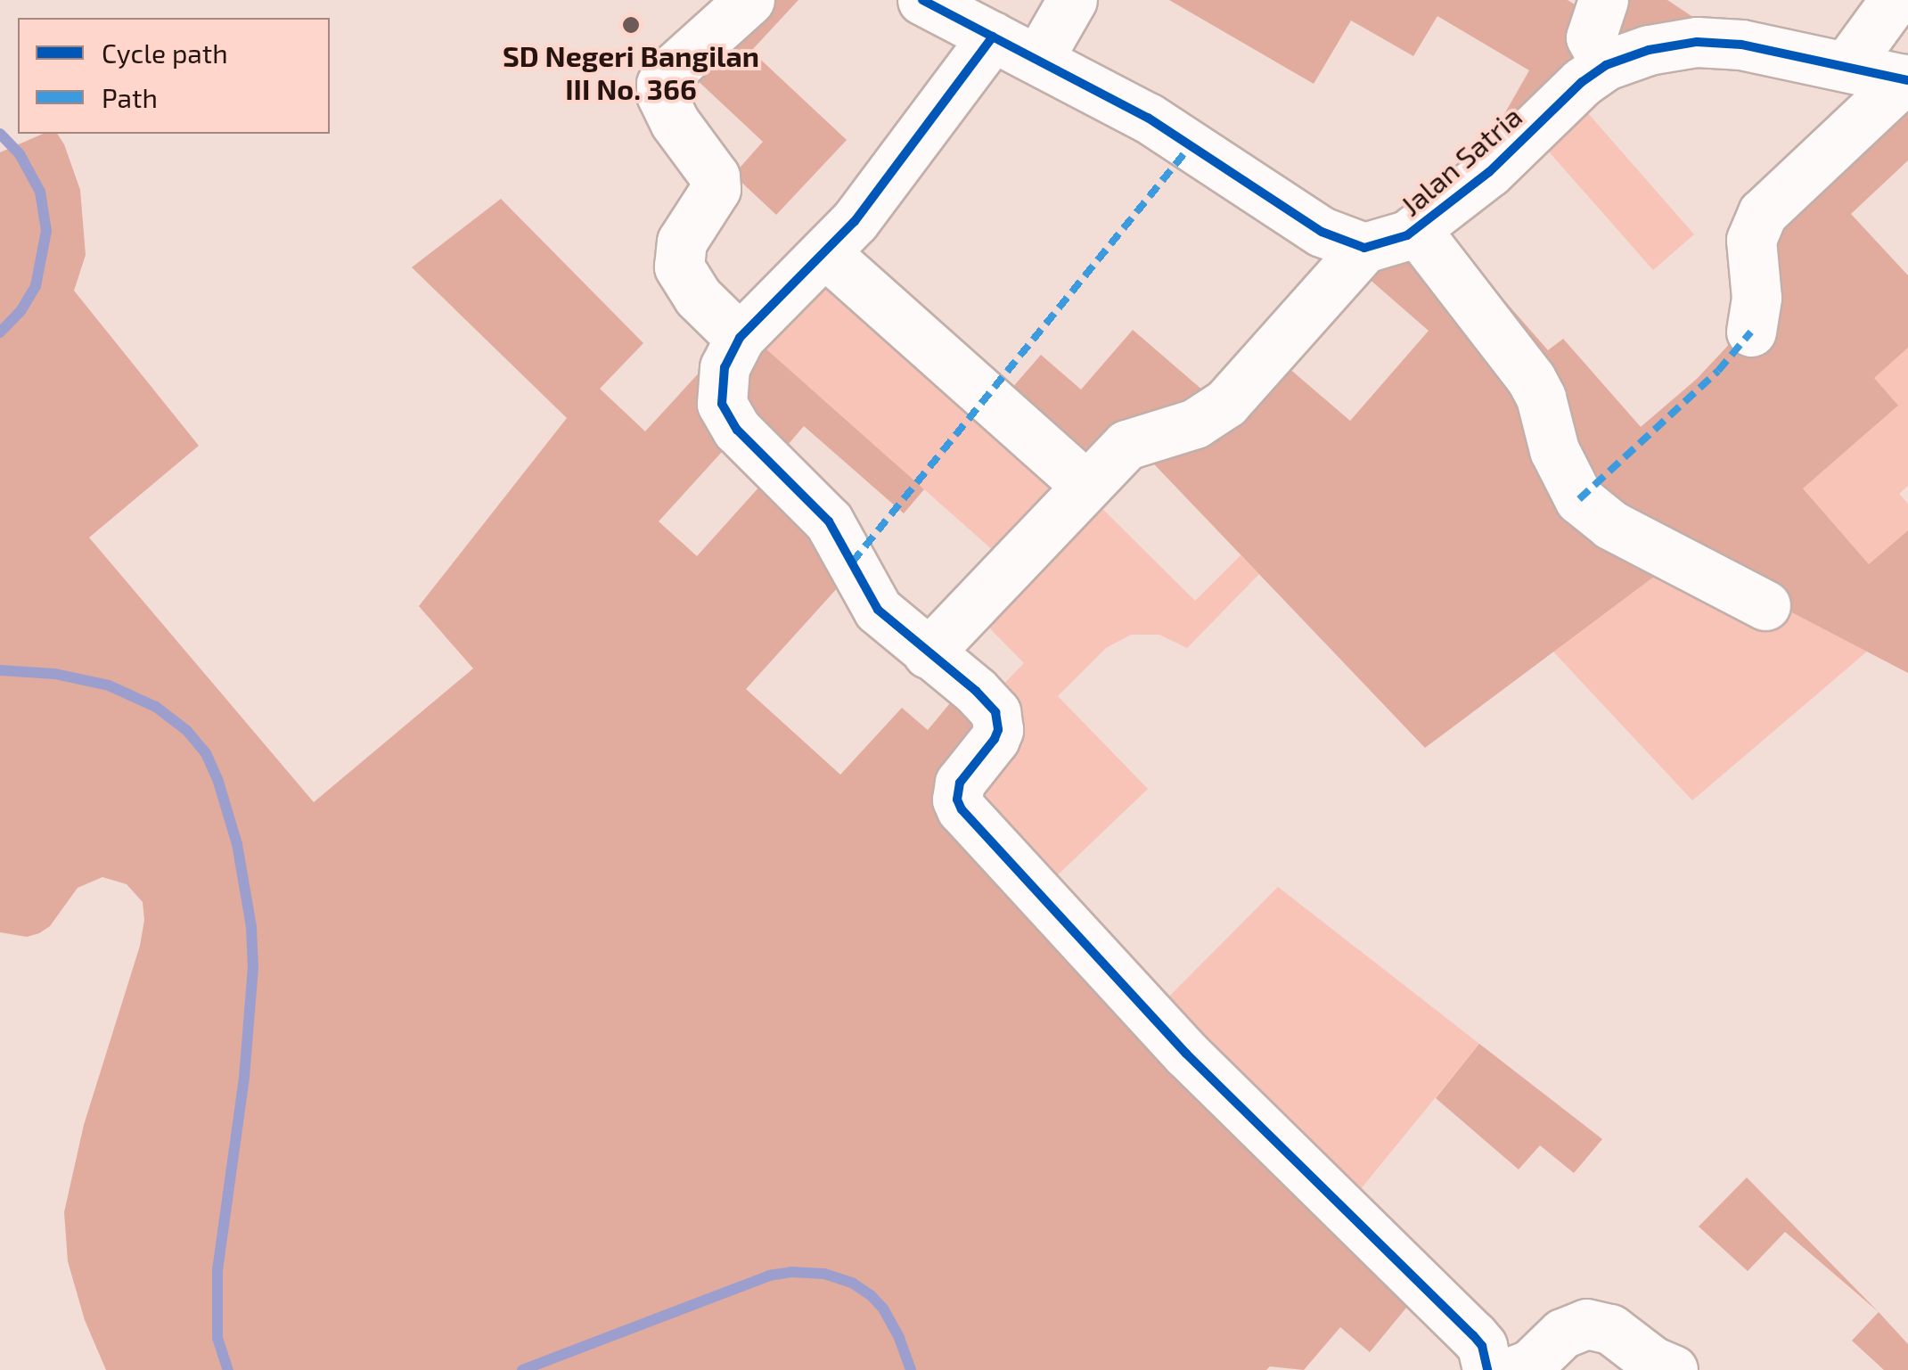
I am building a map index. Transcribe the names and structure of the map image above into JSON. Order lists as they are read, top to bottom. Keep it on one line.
{"streets":{"street":["Jalan Satria"]},"places":["SD Negeri Bangilan III No. 366"],"legend":["Cycle path","Path"]}
